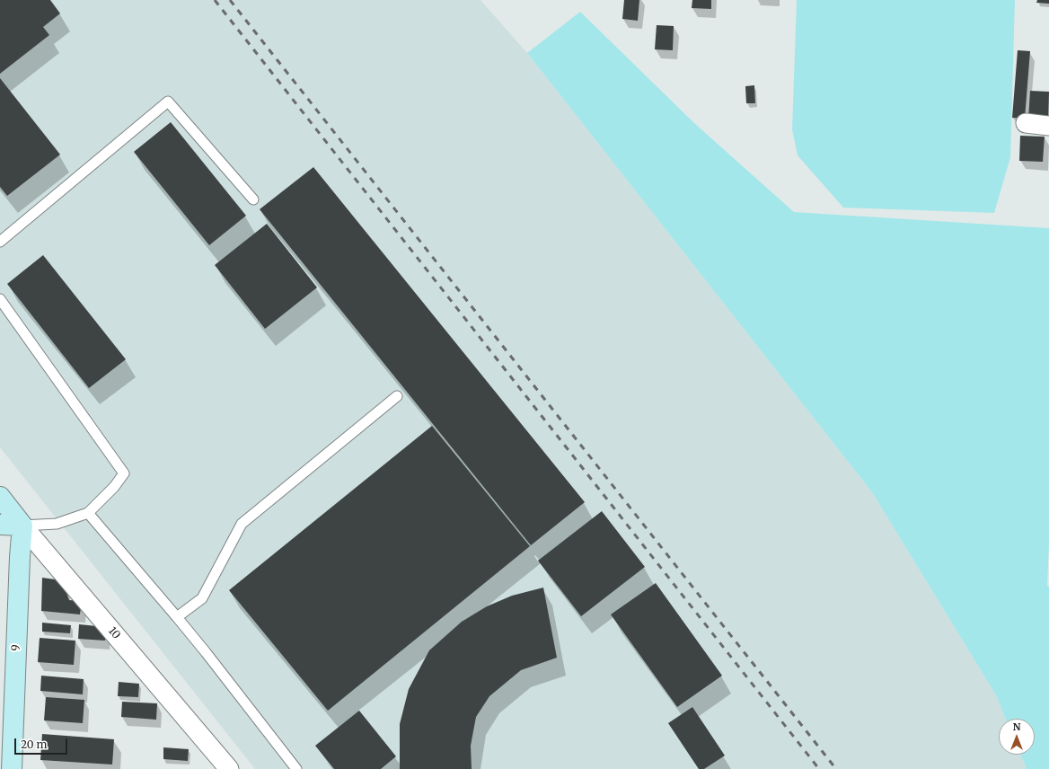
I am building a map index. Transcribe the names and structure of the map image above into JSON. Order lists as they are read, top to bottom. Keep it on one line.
{"streets":{"street":["10","9"]},"crossings":[["10","9"]],"scale_bar":"20 m","north":"top"}
